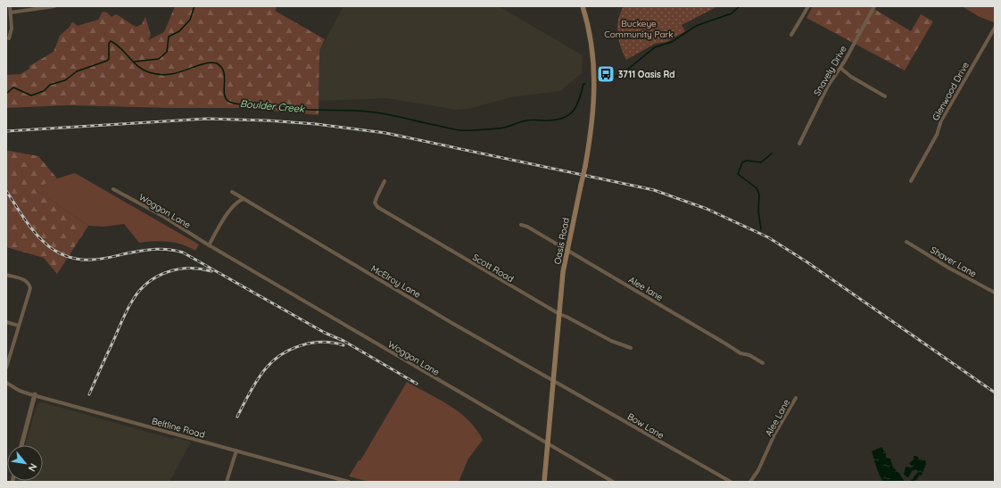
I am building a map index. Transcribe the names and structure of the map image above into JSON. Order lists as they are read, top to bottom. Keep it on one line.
{"streets":{"main road":["Oasis Road"],"street":["Snavely Drive","Glenwood Drive","Woggon Lane","Shaver Lane","Scott Road","McElroy Lane","Alee lane","Alee Lane","Bow Lane","Beltline Road"]},"crossings":[["Woggon Lane","Oasis Road"],["Oasis Road","Scott Road"],["Oasis Road","McElroy Lane"],["Oasis Road","Alee lane"],["Oasis Road","Bow Lane"],["McElroy Lane","Bow Lane"]],"water":["Boulder Creek"],"parks":["Buckeye Community Park"],"places":{"bus stop":["3711 Oasis Rd"]},"north":"bottom right"}
